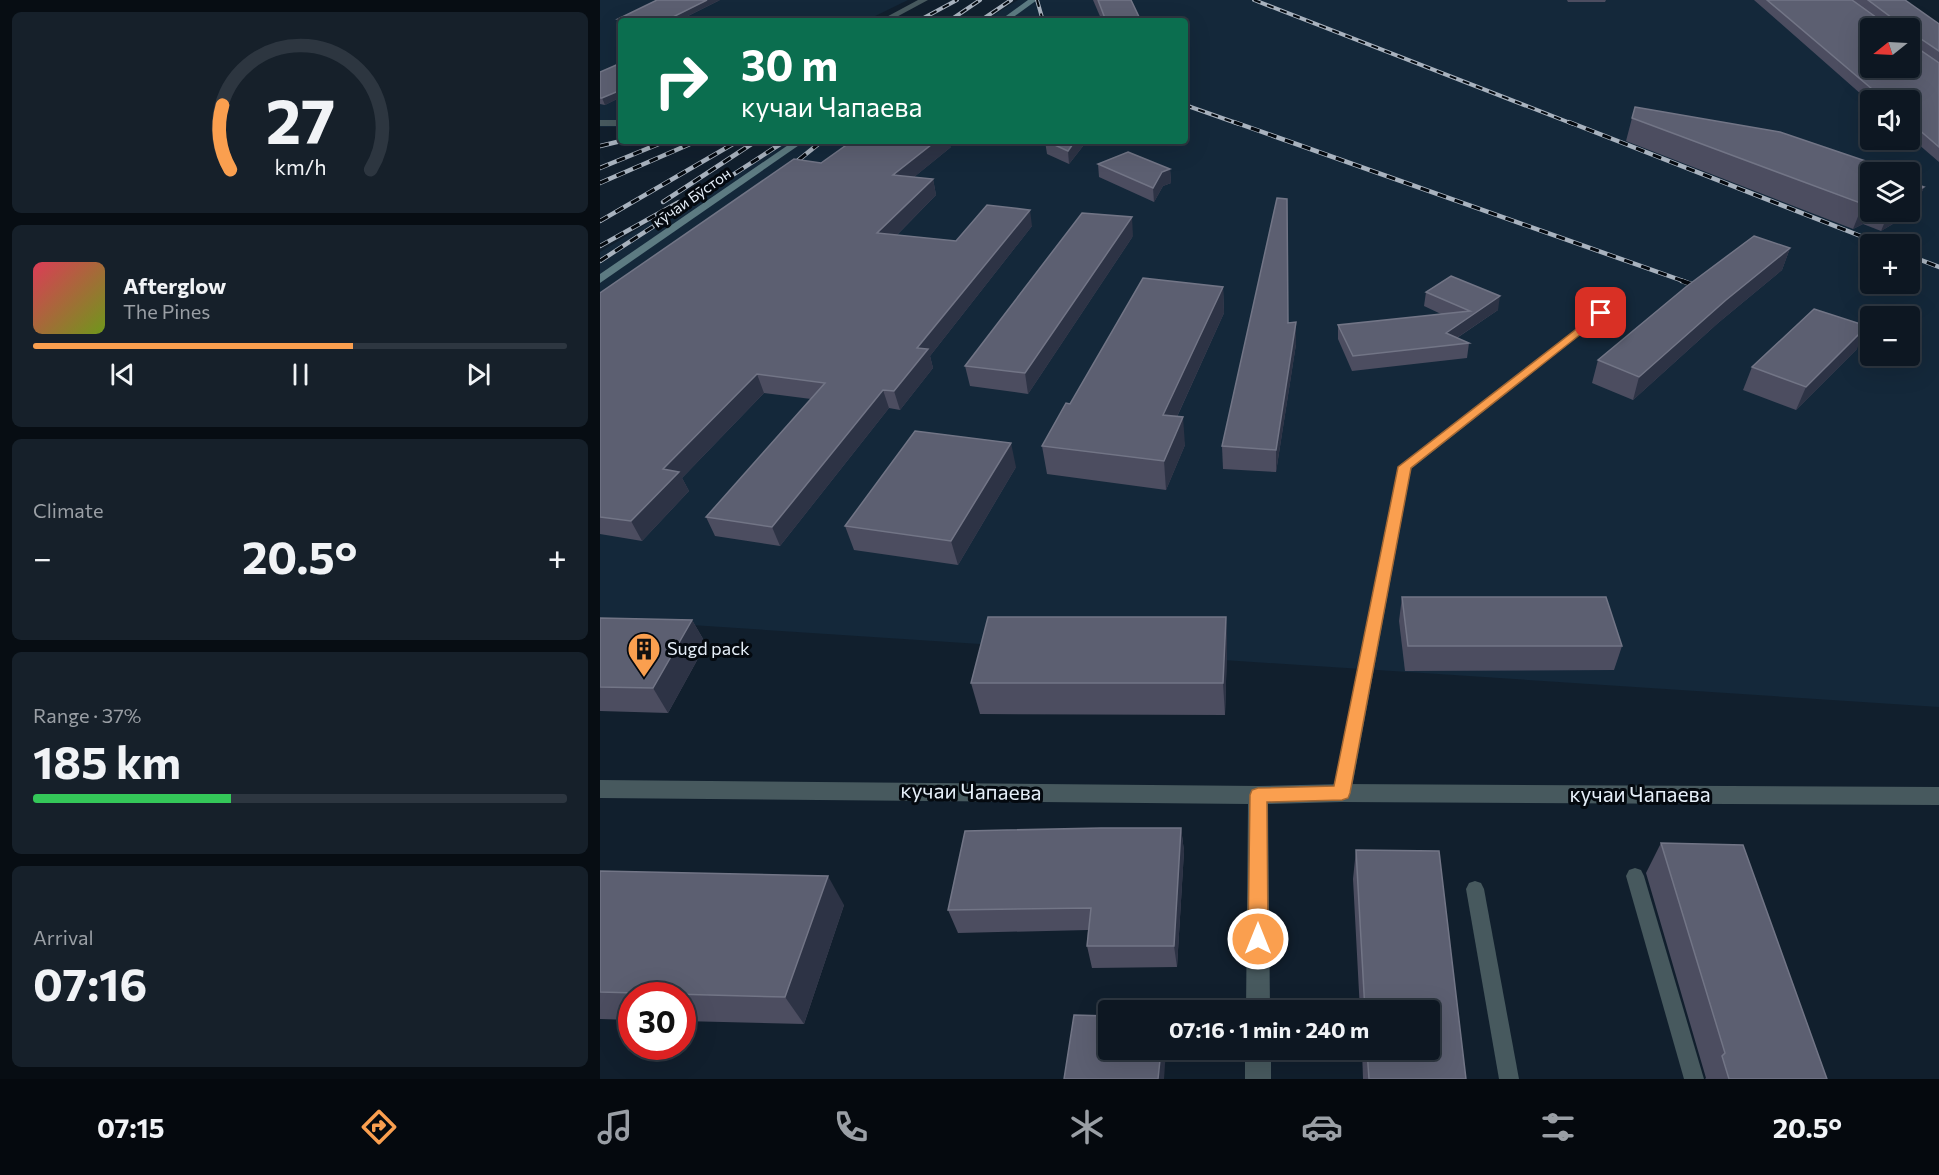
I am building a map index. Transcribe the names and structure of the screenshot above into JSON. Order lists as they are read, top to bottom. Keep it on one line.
{"streets":{"main road":["кӯчаи Бӯстон"],"street":["кучаи Чапаева"]},"places":{"building":["Sugd pack"]},"north":"left","page":{"map_buttons":["+","−"],"turn":["30 m","кучаи Чапаева"],"song":["Afterglow","The Pines"],"tile":["Climate",["Range · 37%","185 km"],["Arrival","07:16"]],"heat":["−","20.5°","+"],"limit":"30","trip":"07:16 · 1 min · 240 m","tabs":["07:15","20.5°"],"gauge":["27","km/h"]}}
